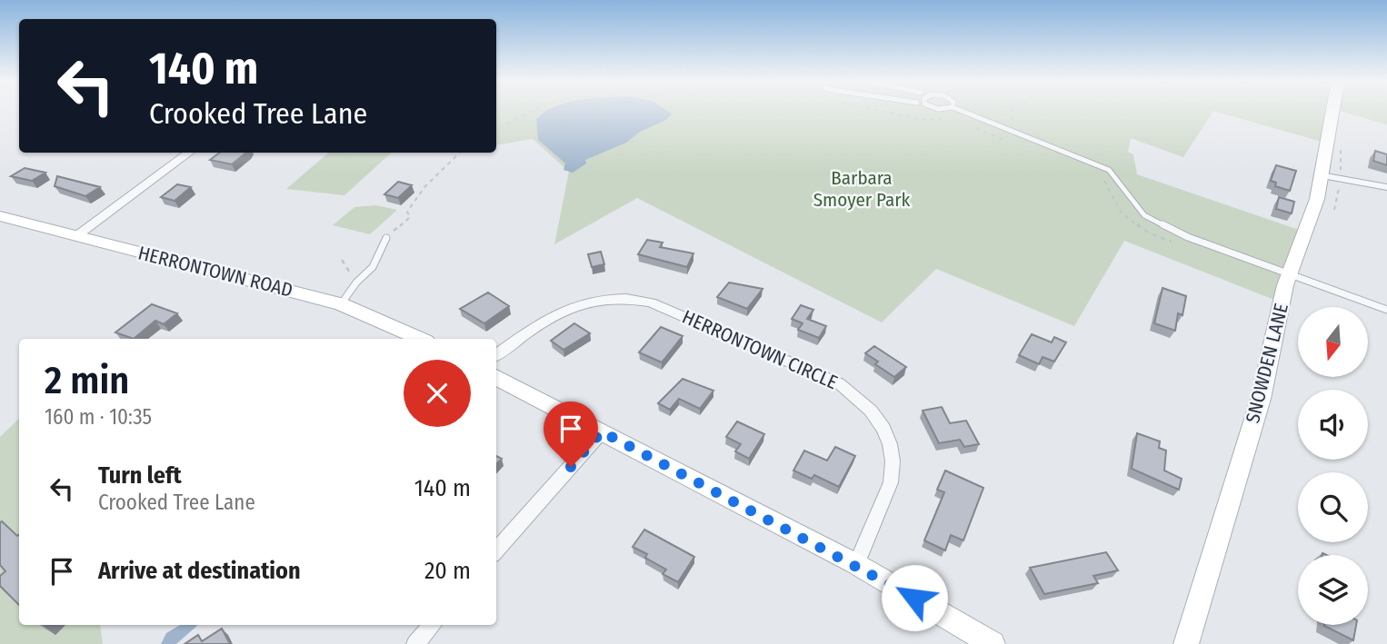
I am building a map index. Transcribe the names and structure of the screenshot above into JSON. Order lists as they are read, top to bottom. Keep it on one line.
{"streets":{"street":["HERRONTOWN ROAD","HERRONTOWN CIRCLE","SNOWDEN LANE"]},"parks":["Barbara Smoyer Park"],"north":"bottom","page":{"turn":["140 m","Crooked Tree Lane"],"heading":["2 min","160 m · 10:35"],"list":[{"name":"Turn left","note":"Crooked Tree Lane","value":"140 m"},{"name":"Arrive at destination","value":"20 m"}]}}
